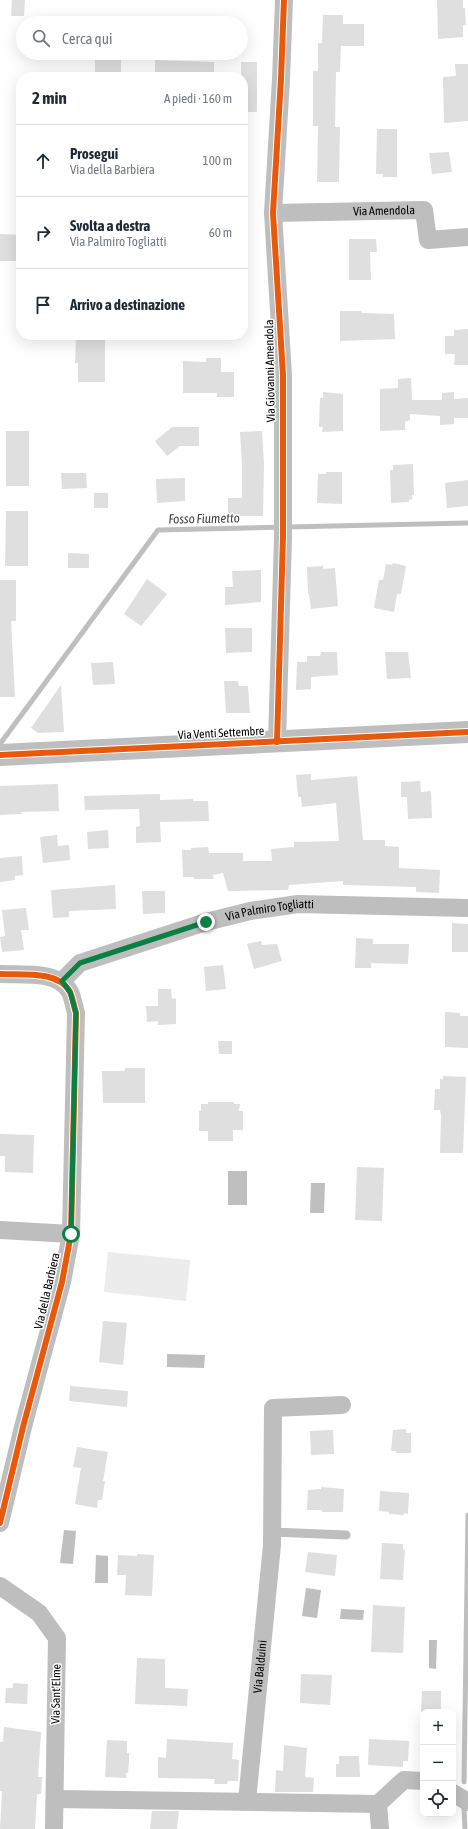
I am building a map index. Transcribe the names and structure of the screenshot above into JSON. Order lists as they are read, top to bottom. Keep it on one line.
{"streets":{"street":["Via Amendola","Via Giovanni Amendola","Via Venti Settembre","Via Palmiro Togliatti","Via della Barbiera","Via Balduini","Via Sant'Elme"]},"crossings":[["Via Amendola","Via Giovanni Amendola"],["Via Giovanni Amendola","Via Venti Settembre"],["Via Palmiro Togliatti","Via della Barbiera"]],"water":["Fosso Fiumetto"],"page":{"search":"Cerca qui","heading":["2 min","A piedi · 160 m"],"list":[["Prosegui","Via della Barbiera","100 m"],["Svolta a destra","Via Palmiro Togliatti","60 m"],"Arrivo a destinazione"],"map_buttons":["+","−"]}}
